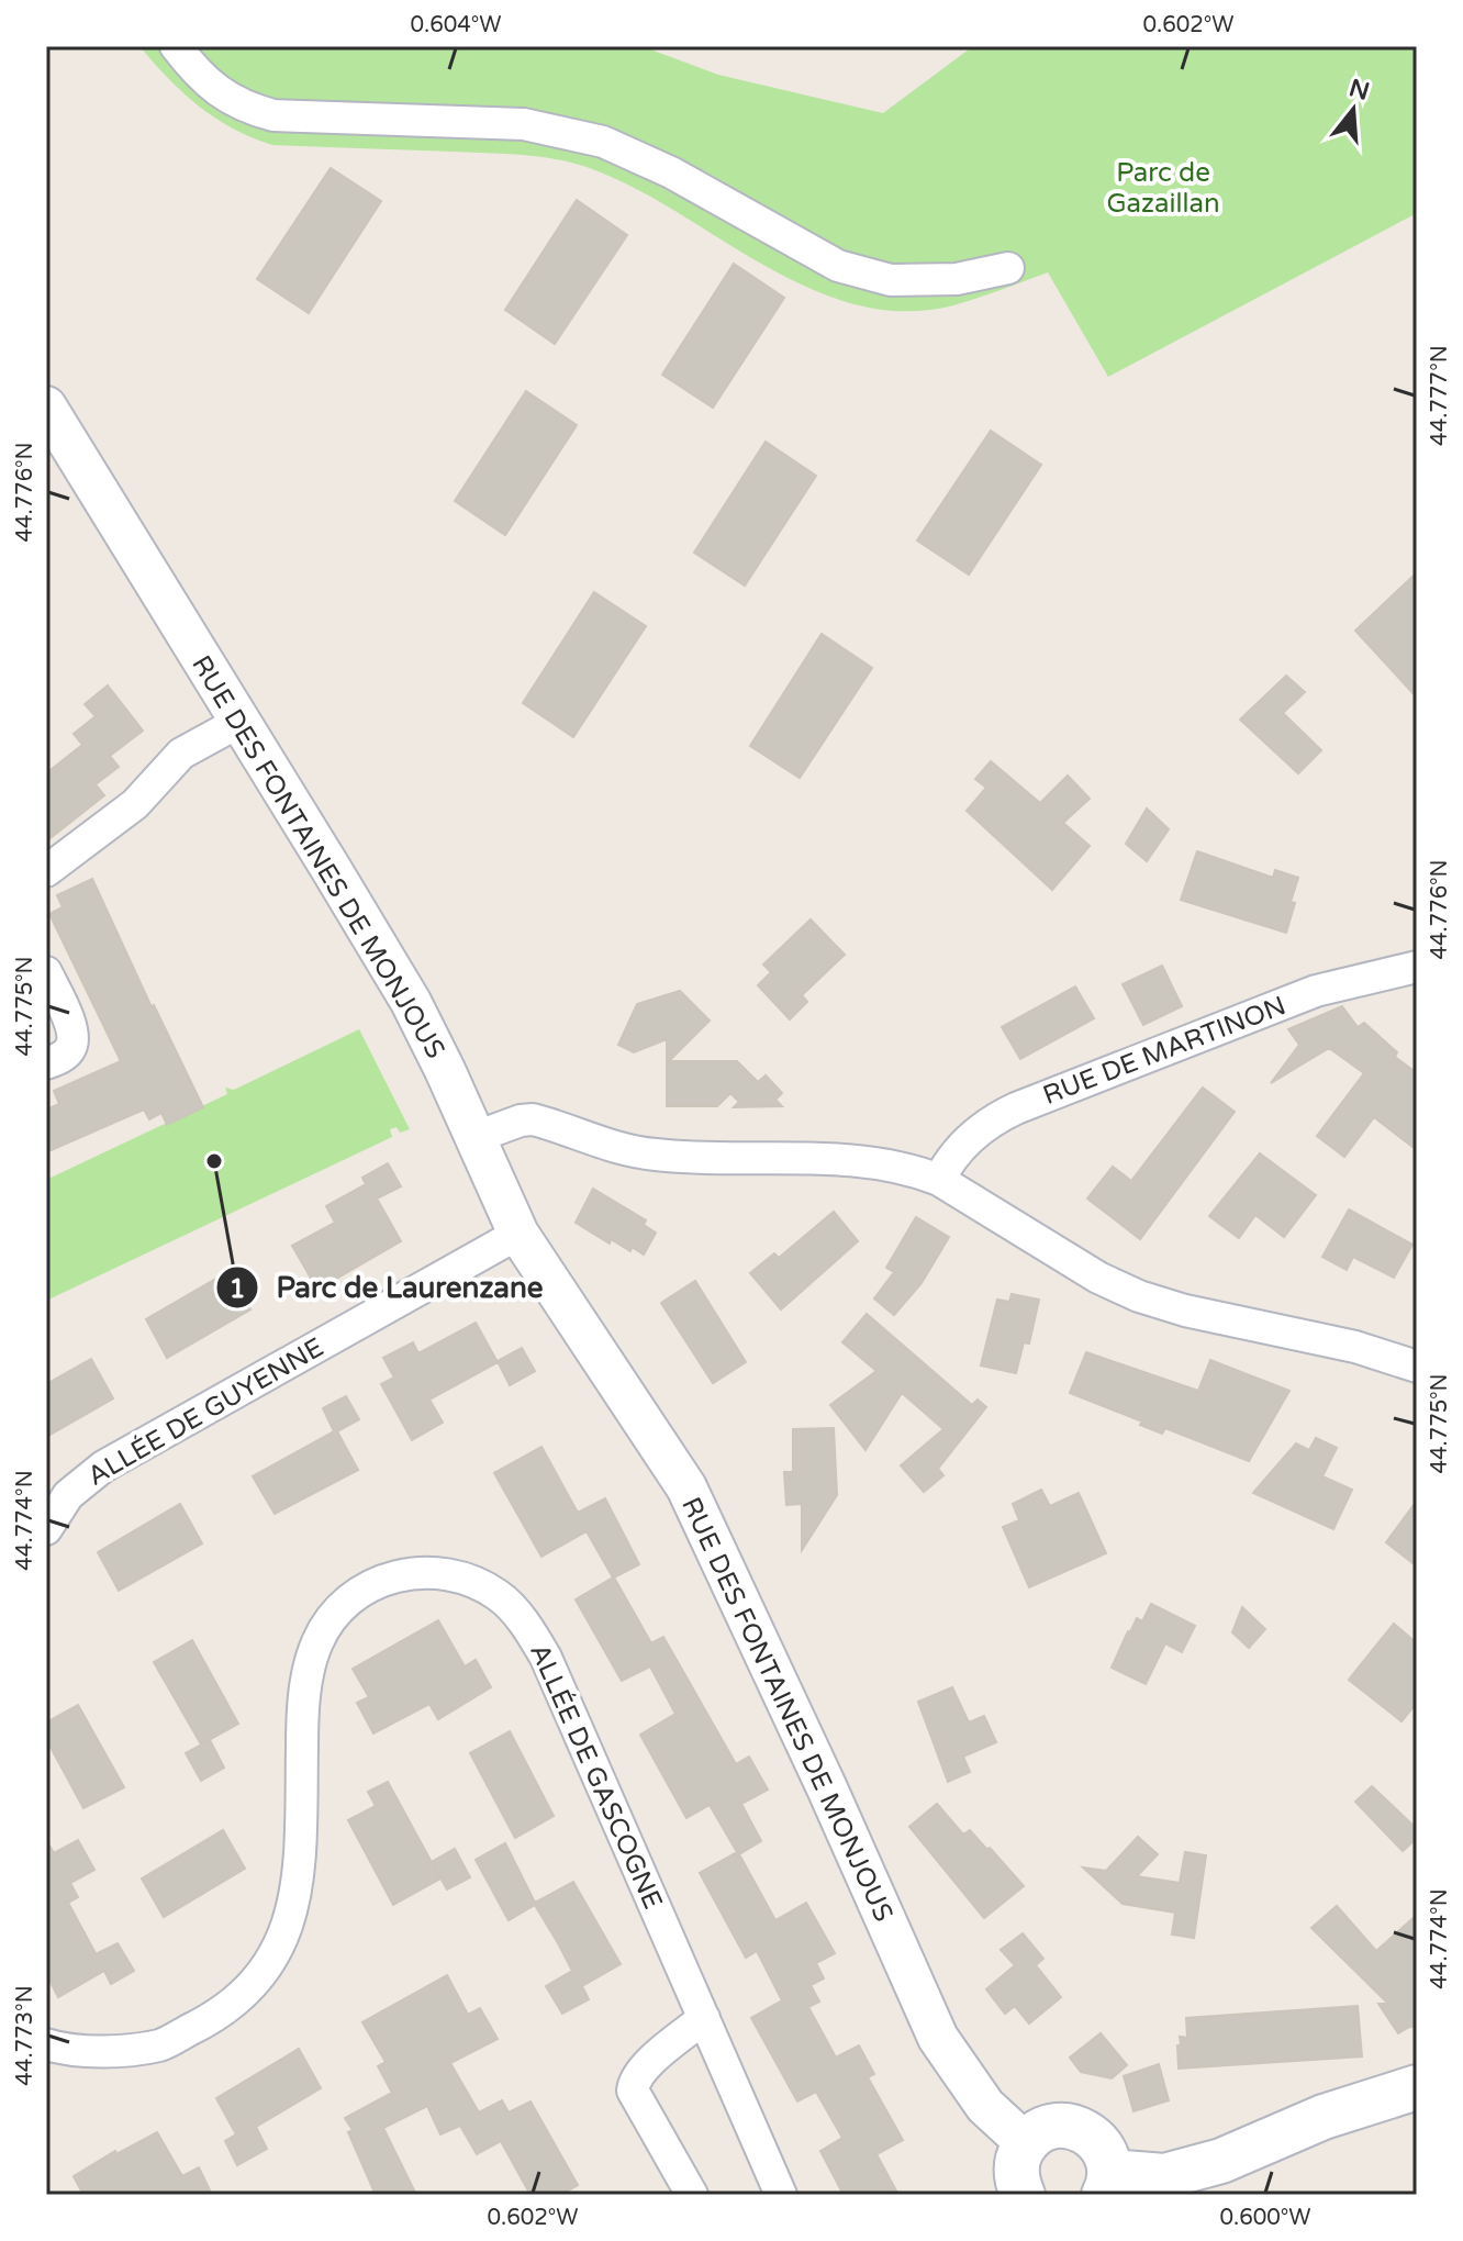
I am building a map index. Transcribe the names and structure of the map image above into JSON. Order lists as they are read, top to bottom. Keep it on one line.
{"streets":{"street":["RUE DES FONTAINES DE MONJOUS","RUE DE MARTINON","ALLÉE DE GUYENNE","ALLÉE DE GASCOGNE"]},"crossings":[["RUE DES FONTAINES DE MONJOUS","ALLÉE DE GUYENNE"]],"parks":["Parc de Gazaillan"],"places":["Parc de Laurenzane"],"north":"top","coordinates":["0.604°W","0.602°W","44.777°N","44.776°N","44.775°N","44.774°N","44.773°N","0.600°W"]}
